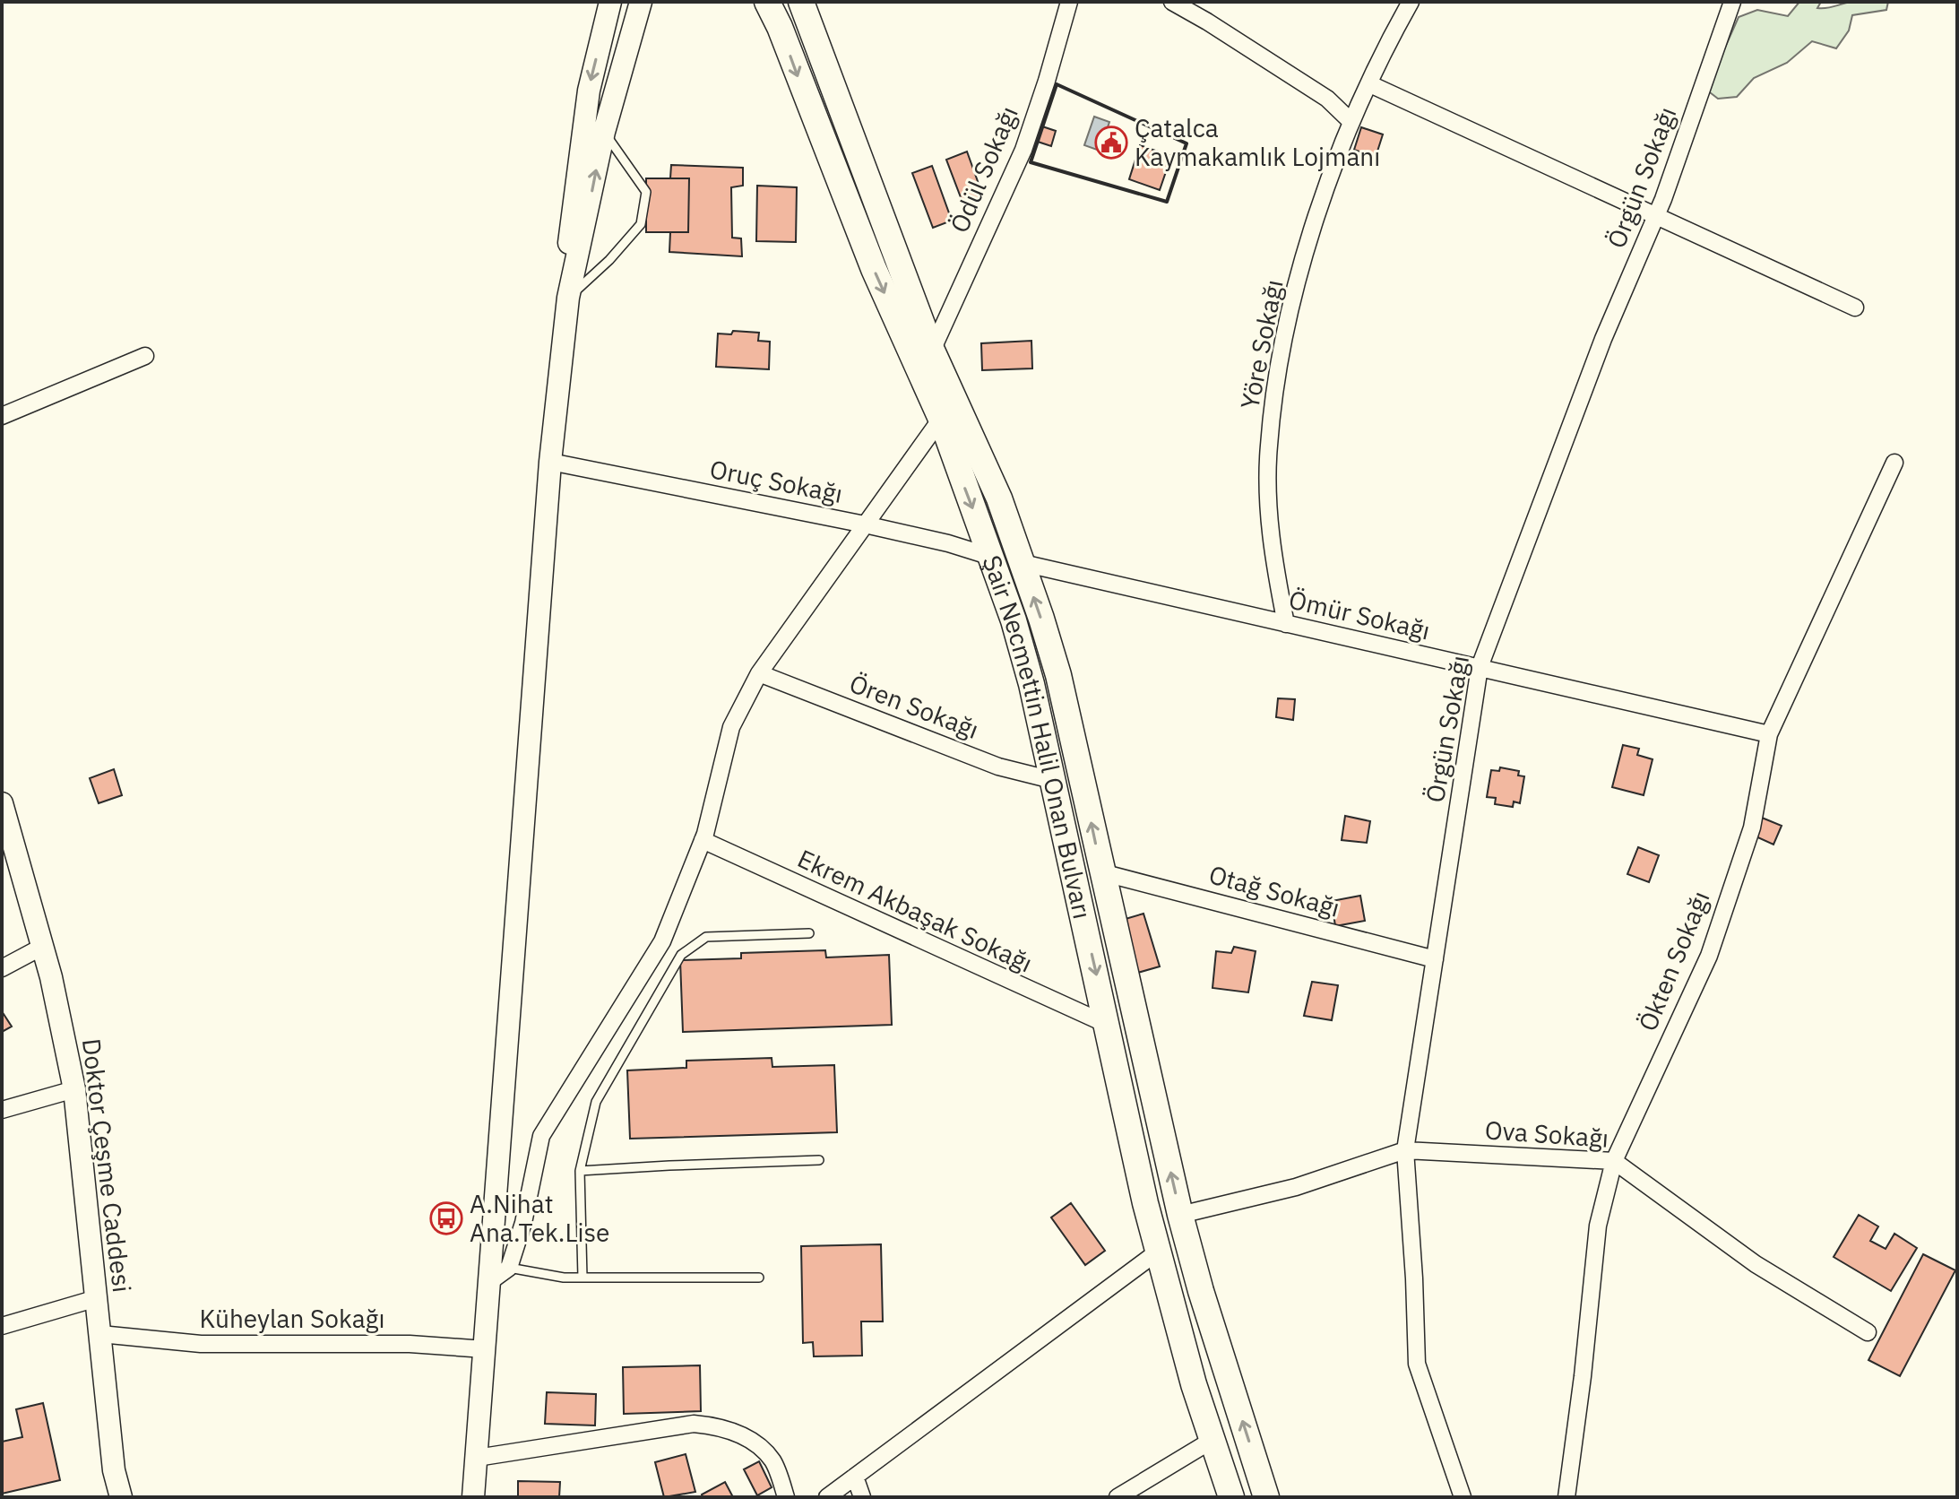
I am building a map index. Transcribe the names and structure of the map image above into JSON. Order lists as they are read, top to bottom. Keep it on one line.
{"streets":{"main road":["Şair Necmettin Halil Onan Bulvarı","Doktor Çeşme Caddesi"],"street":["Ödül Sokağı","Örgün Sokağı","Yöre Sokağı","Oruç Sokağı","Ömür Sokağı","Ören Sokağı","Otağ Sokağı","Ekrem Akbaşak Sokağı","Ökten Sokağı","Ova Sokağı","Küheylan Sokağı"]},"crossings":[["Ödül Sokağı","Şair Necmettin Halil Onan Bulvarı"],["Örgün Sokağı","Ömür Sokağı"],["Örgün Sokağı","Otağ Sokağı"],["Örgün Sokağı","Ova Sokağı"],["Yöre Sokağı","Ömür Sokağı"],["Oruç Sokağı","Şair Necmettin Halil Onan Bulvarı"],["Ömür Sokağı","Şair Necmettin Halil Onan Bulvarı"],["Ömür Sokağı","Ökten Sokağı"],["Ören Sokağı","Şair Necmettin Halil Onan Bulvarı"],["Şair Necmettin Halil Onan Bulvarı","Otağ Sokağı"],["Şair Necmettin Halil Onan Bulvarı","Ekrem Akbaşak Sokağı"],["Şair Necmettin Halil Onan Bulvarı","Ova Sokağı"],["Ökten Sokağı","Ova Sokağı"],["Doktor Çeşme Caddesi","Küheylan Sokağı"]],"places":{"public building":["Çatalca Kaymakamlık Lojmanı"],"bus stop":["A.Nihat Ana.Tek.Lise"]}}
